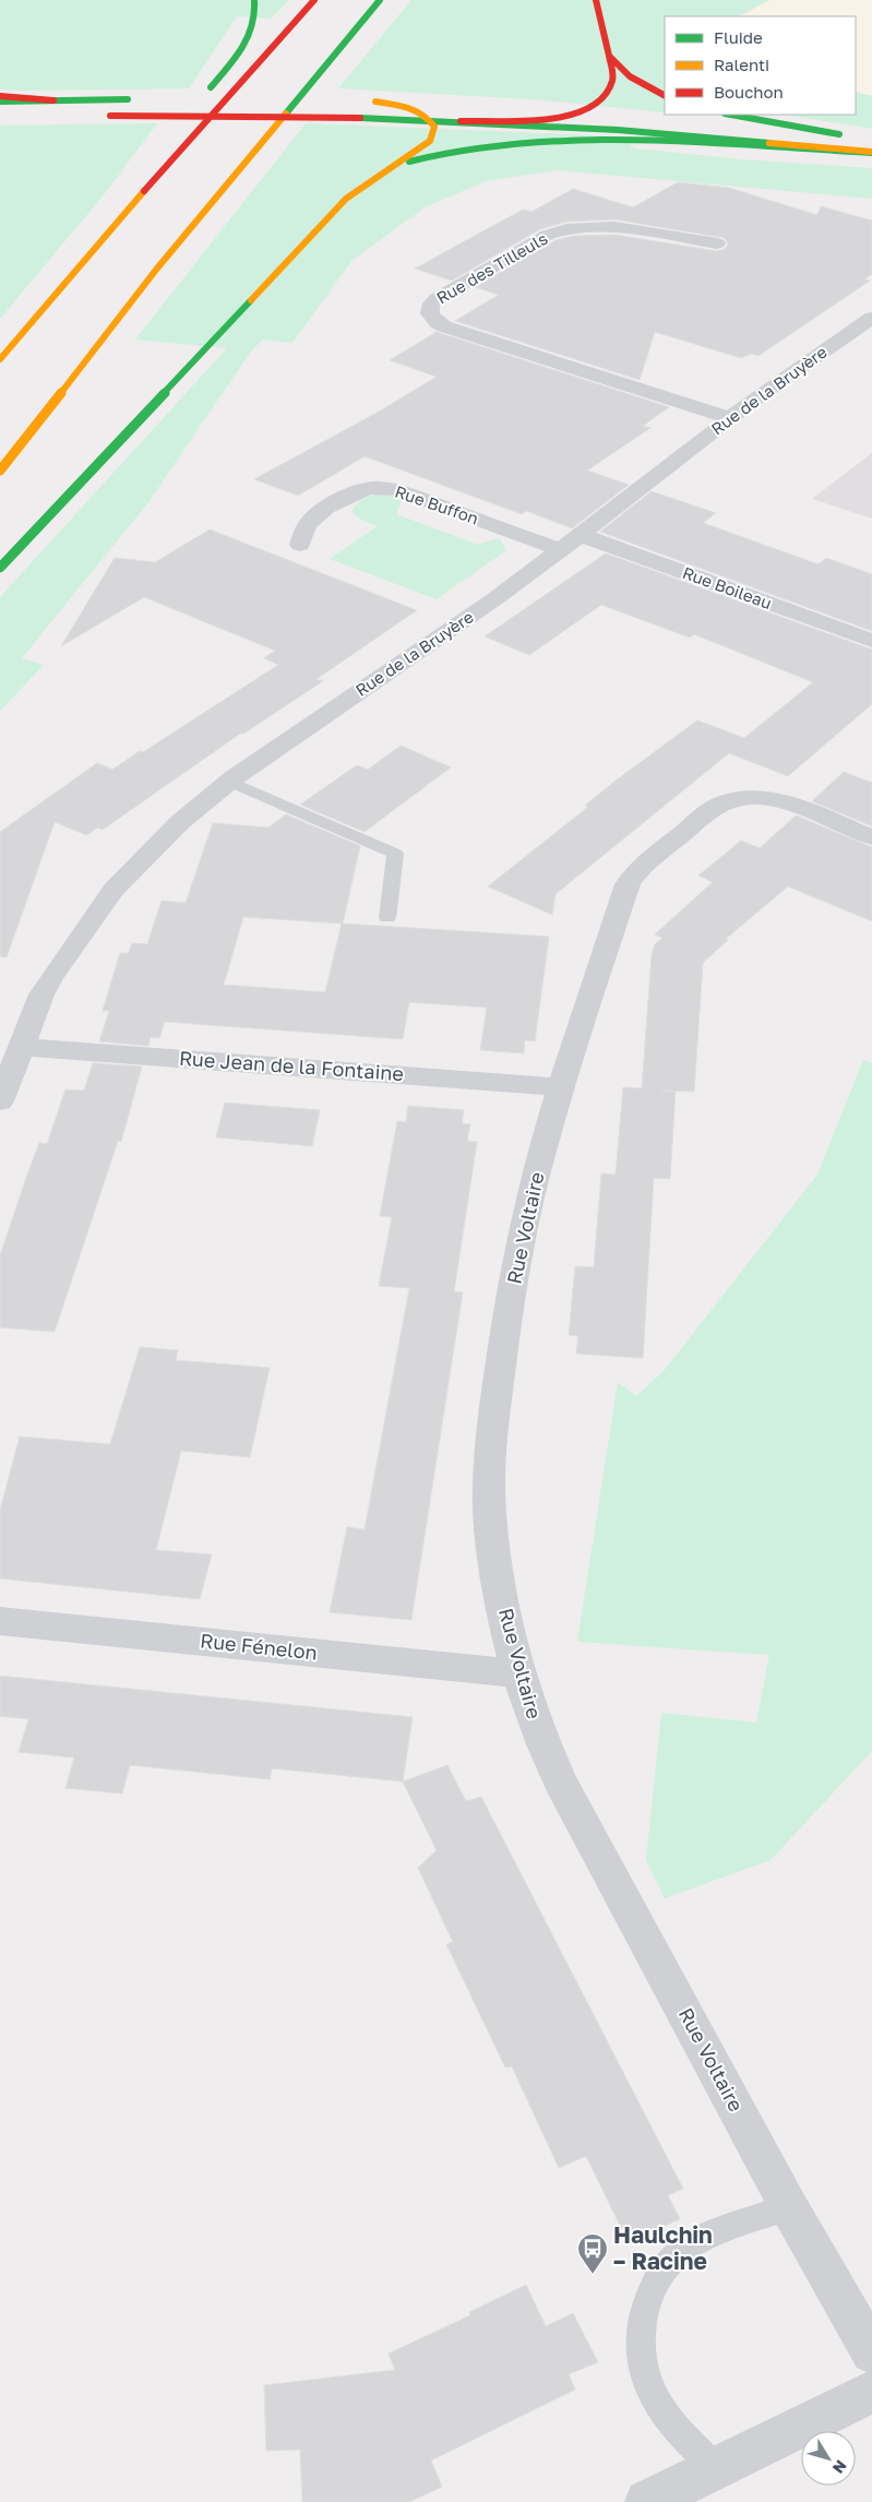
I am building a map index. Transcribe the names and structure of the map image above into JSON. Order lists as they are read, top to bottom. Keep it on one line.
{"streets":{"street":["Rue des Tilleuls","Rue de la Bruyère","Rue Buffon","Rue Boileau","Rue Jean de la Fontaine","Rue Voltaire","Rue Fénelon"]},"crossings":[["Rue des Tilleuls","Rue de la Bruyère"],["Rue de la Bruyère","Rue Buffon"],["Rue de la Bruyère","Rue Boileau"],["Rue de la Bruyère","Rue Jean de la Fontaine"],["Rue Jean de la Fontaine","Rue Voltaire"],["Rue Voltaire","Rue Fénelon"]],"places":{"bus stop":["Haulchin – Racine"]},"legend":["Fluide","Ralenti","Bouchon"],"north":"bottom right"}
